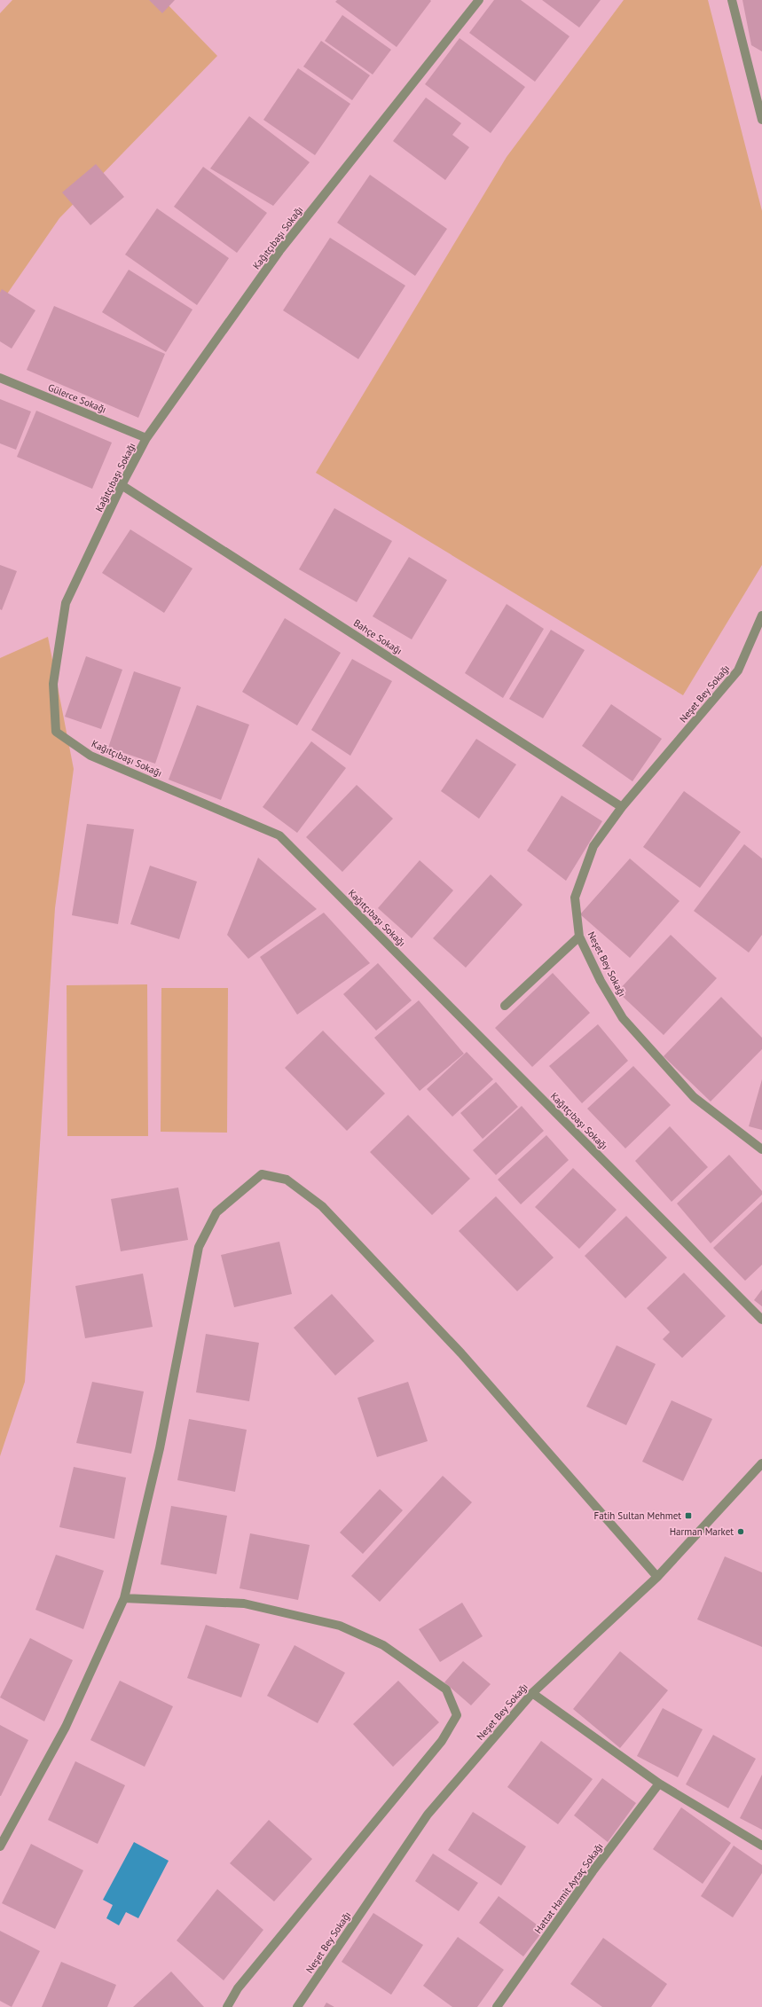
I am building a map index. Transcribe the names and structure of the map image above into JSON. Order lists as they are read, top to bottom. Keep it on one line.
{"streets":{"street":["Kağıtçıbaşı Sokağı","Gülerce Sokağı","Bahçe Sokağı","Neşet Bey Sokağı","Hattat Hamit Aytaç Sokağı"]},"crossings":[["Kağıtçıbaşı Sokağı","Gülerce Sokağı"],["Kağıtçıbaşı Sokağı","Bahçe Sokağı"],["Bahçe Sokağı","Neşet Bey Sokağı"]],"places":{"transit":["Fatih Sultan Mehmet"],"other":["Harman Market"]}}
